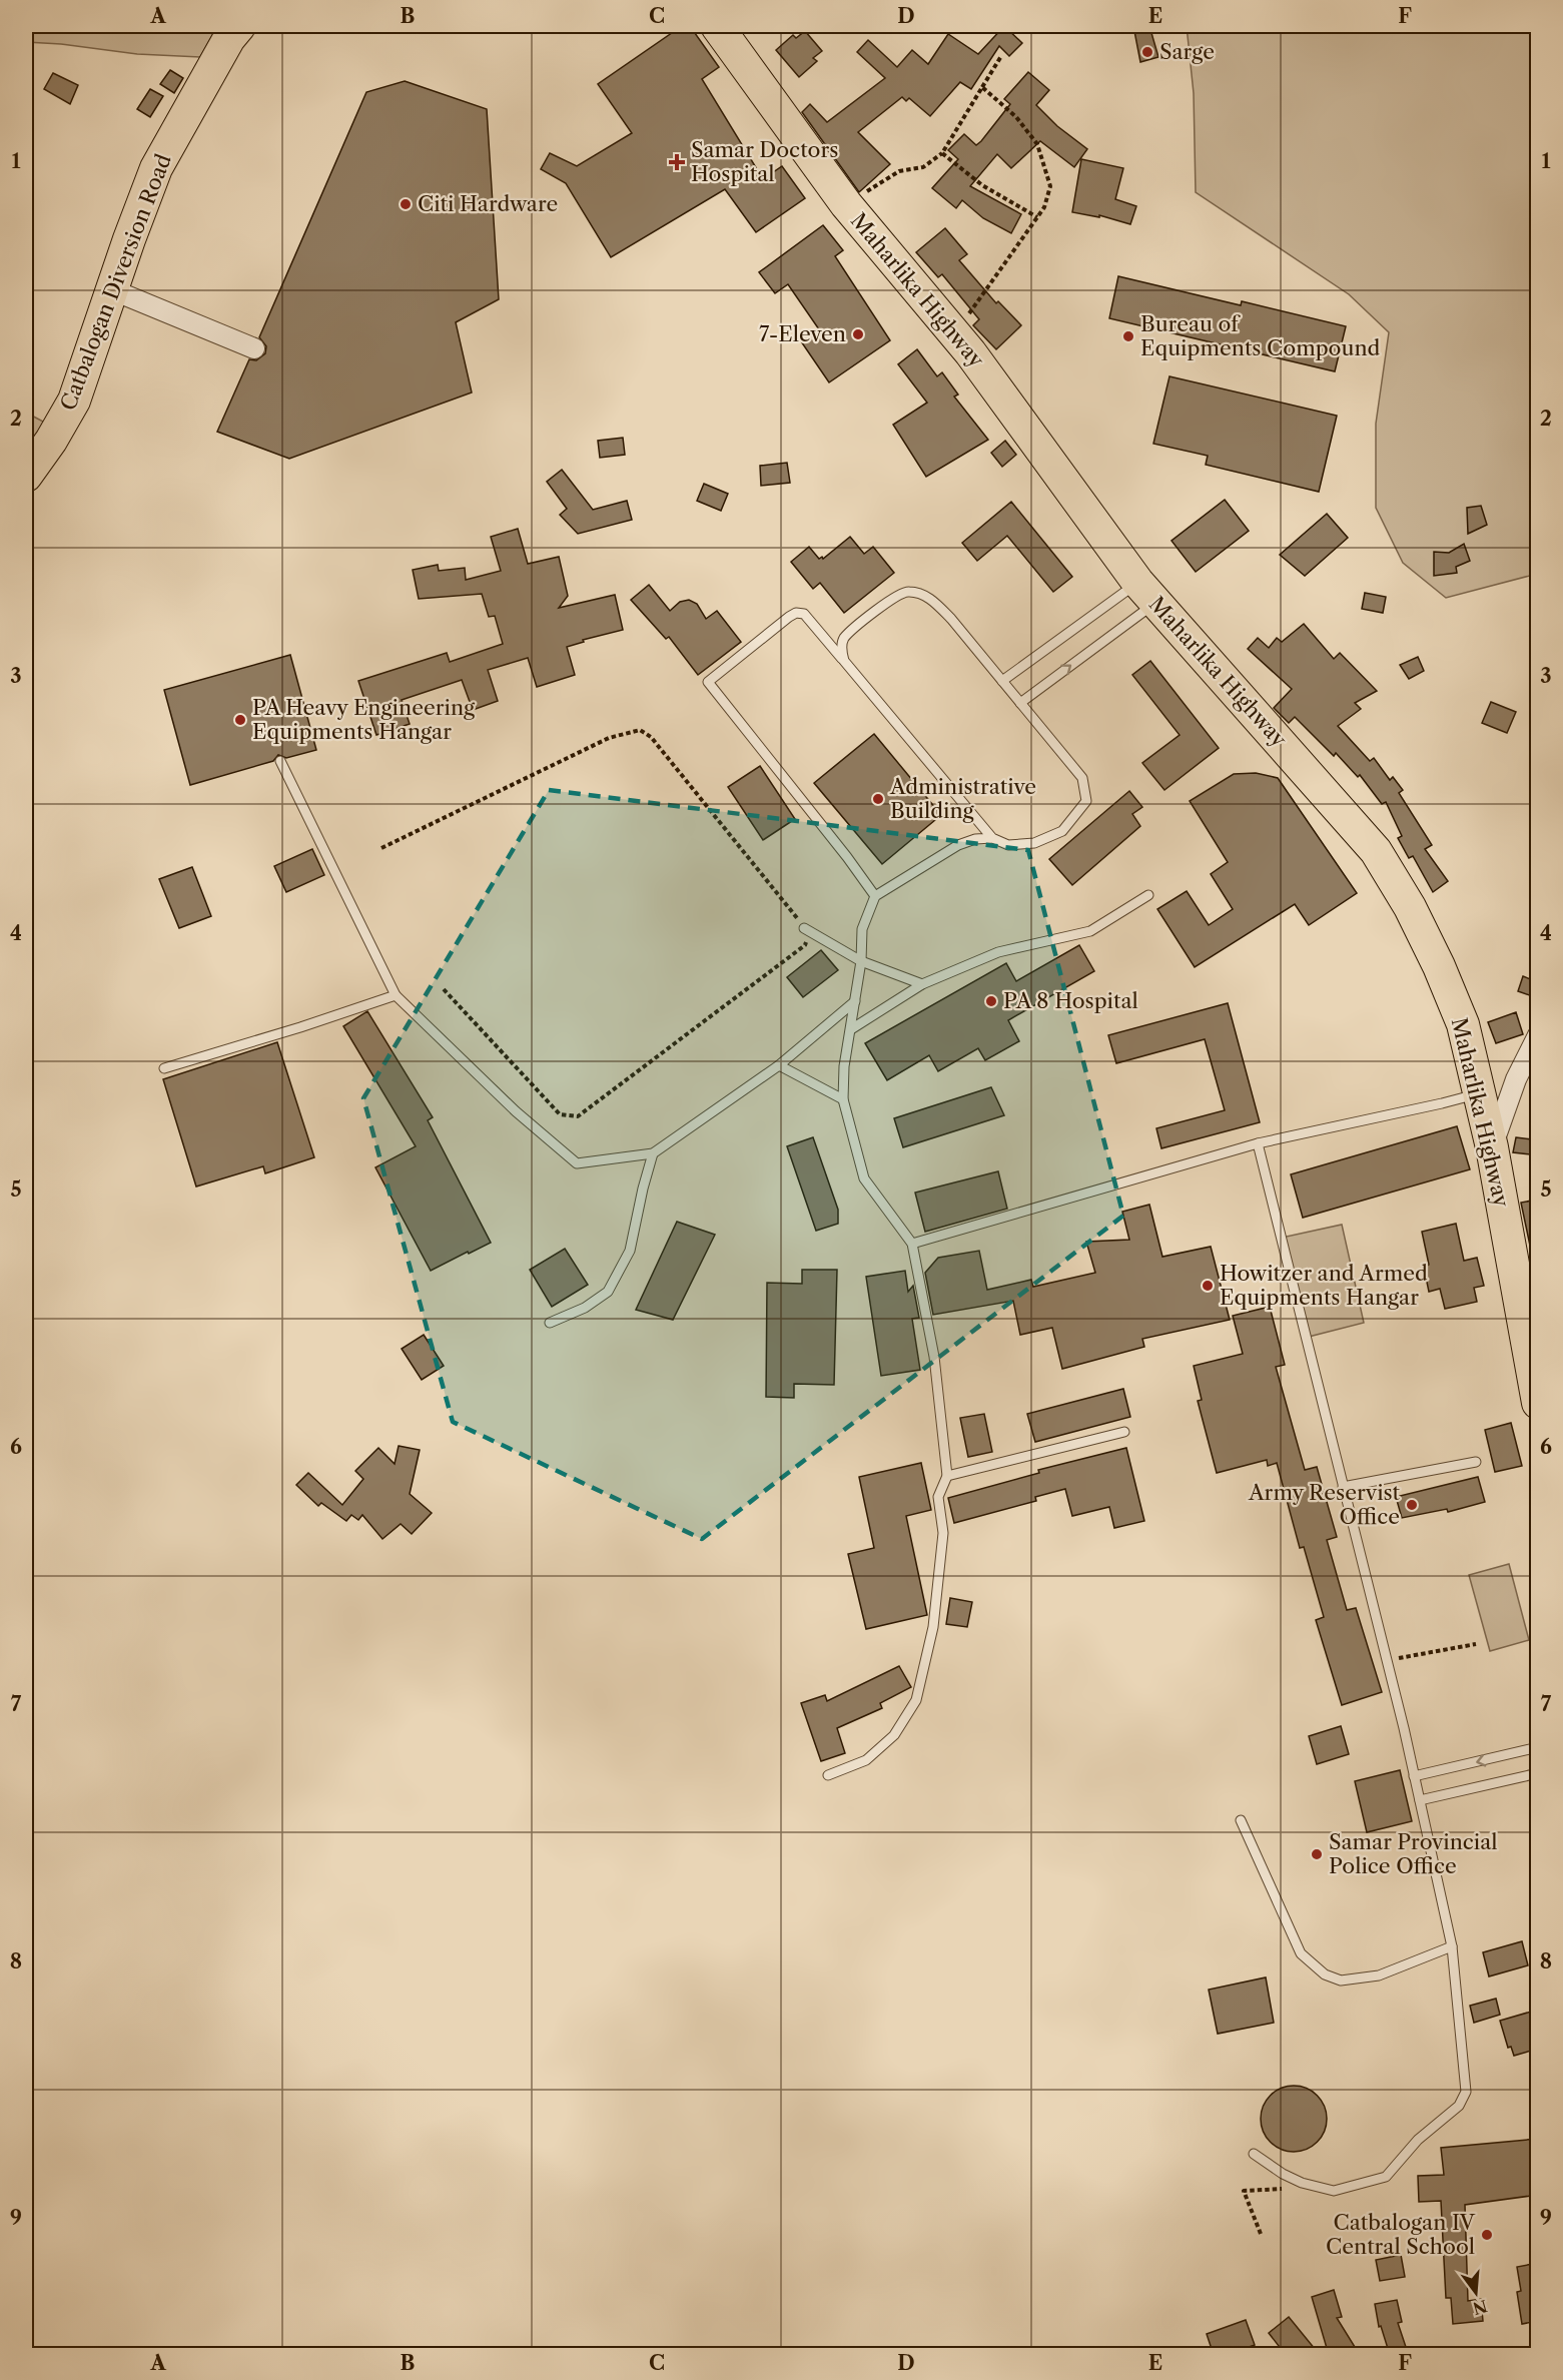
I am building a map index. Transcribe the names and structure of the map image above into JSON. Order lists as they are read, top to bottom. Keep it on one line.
{"streets":{"highway":["Catbalogan Diversion Road","Maharlika Highway"]},"places":{"other":["Sarge","Citi Hardware","7-Eleven","Bureau of Equipments Compound","PA Heavy Engineering Equipments Hangar","Administrative Building","PA 8 Hospital","Howitzer and Armed Equipments Hangar","Army Reservist Office","Samar Provincial Police Office","Catbalogan IV Central School"],"health":["Samar Doctors Hospital"]},"north":"bottom","grid":{"columns":["A","B","C","D","E","F"],"rows":["1","2","3","4","5","6","7","8","9"]}}
